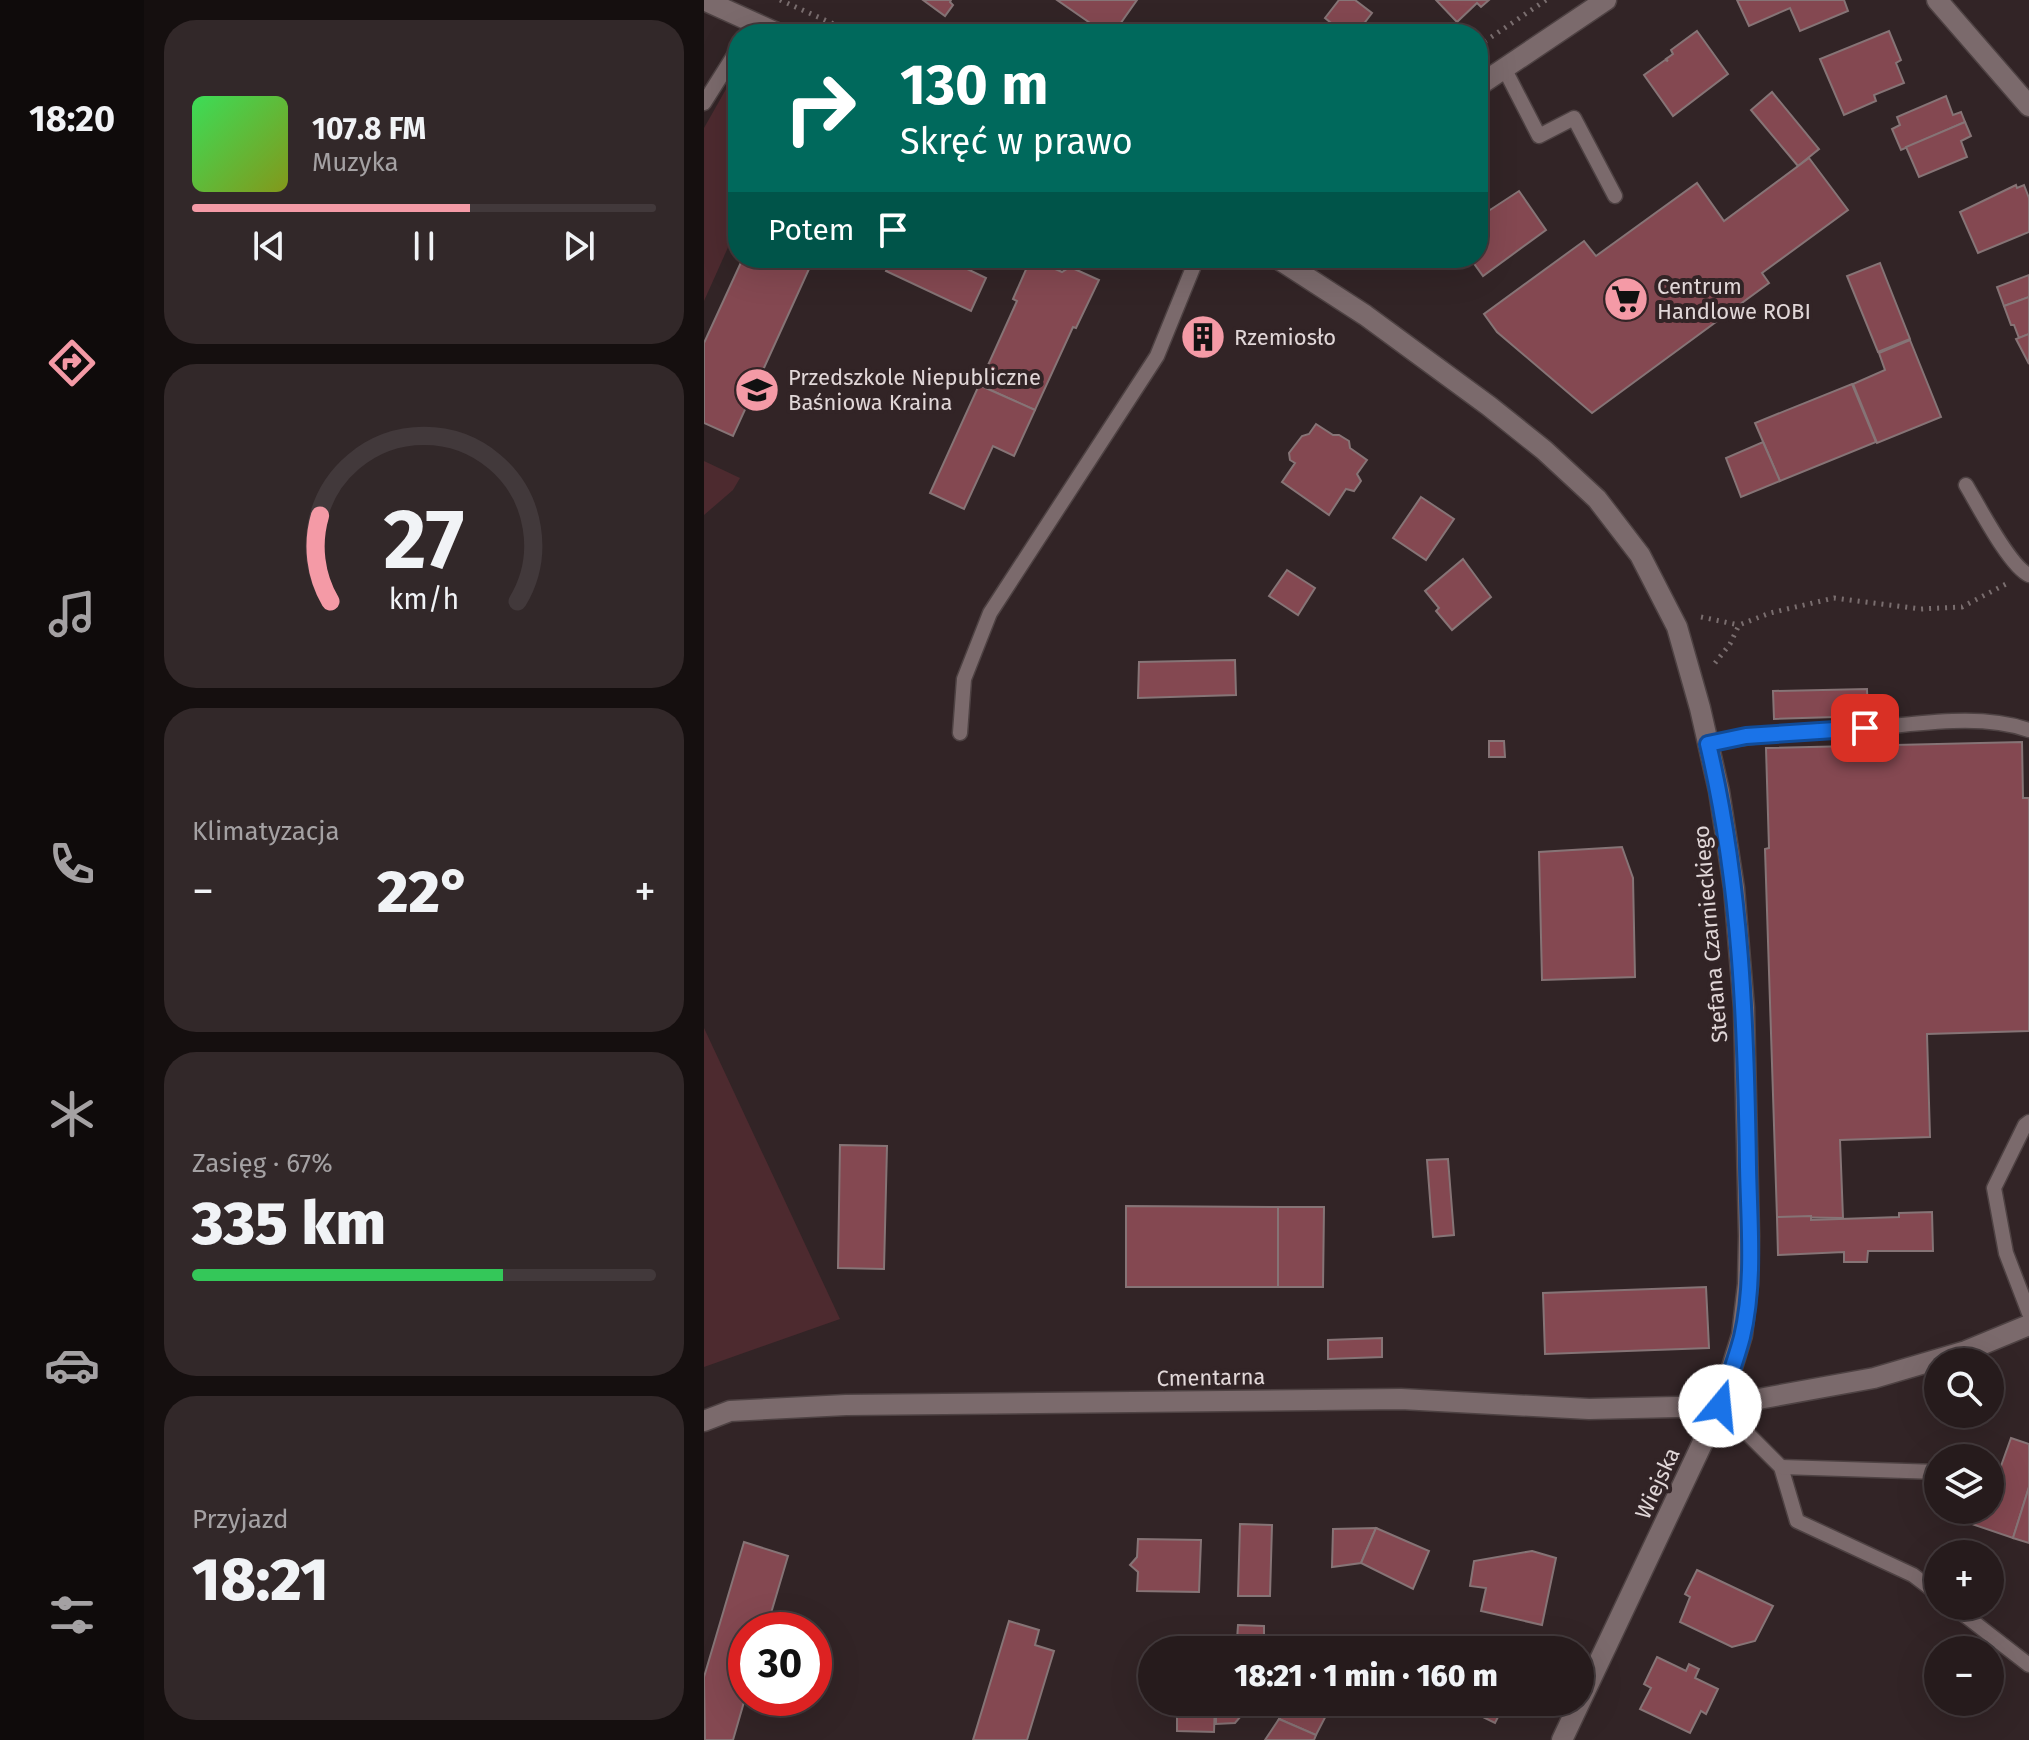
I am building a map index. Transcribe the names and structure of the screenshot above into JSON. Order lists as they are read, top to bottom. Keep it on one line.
{"streets":{"street":["Stefana Czarnieckiego","Cmentarna","Wiejska"]},"crossings":[["Stefana Czarnieckiego","Cmentarna"],["Stefana Czarnieckiego","Wiejska"],["Cmentarna","Wiejska"]],"places":{"supermarket":["Centrum Handlowe ROBI"],"building":["Rzemiosło"],"school or university":["Przedszkole Niepubliczne Baśniowa Kraina"]},"page":{"tabs":"18:20","turn":["130 m","Skręć w prawo"],"song":["107.8 FM","Muzyka"],"then":"Potem","tile":["Klimatyzacja",["Zasięg · 67%","335 km"],["Przyjazd","18:21"]],"heat":["−","22°","+"],"map_buttons":["+","−"],"limit":"30","trip":"18:21 · 1 min · 160 m","gauge":["27","km/h"]}}
